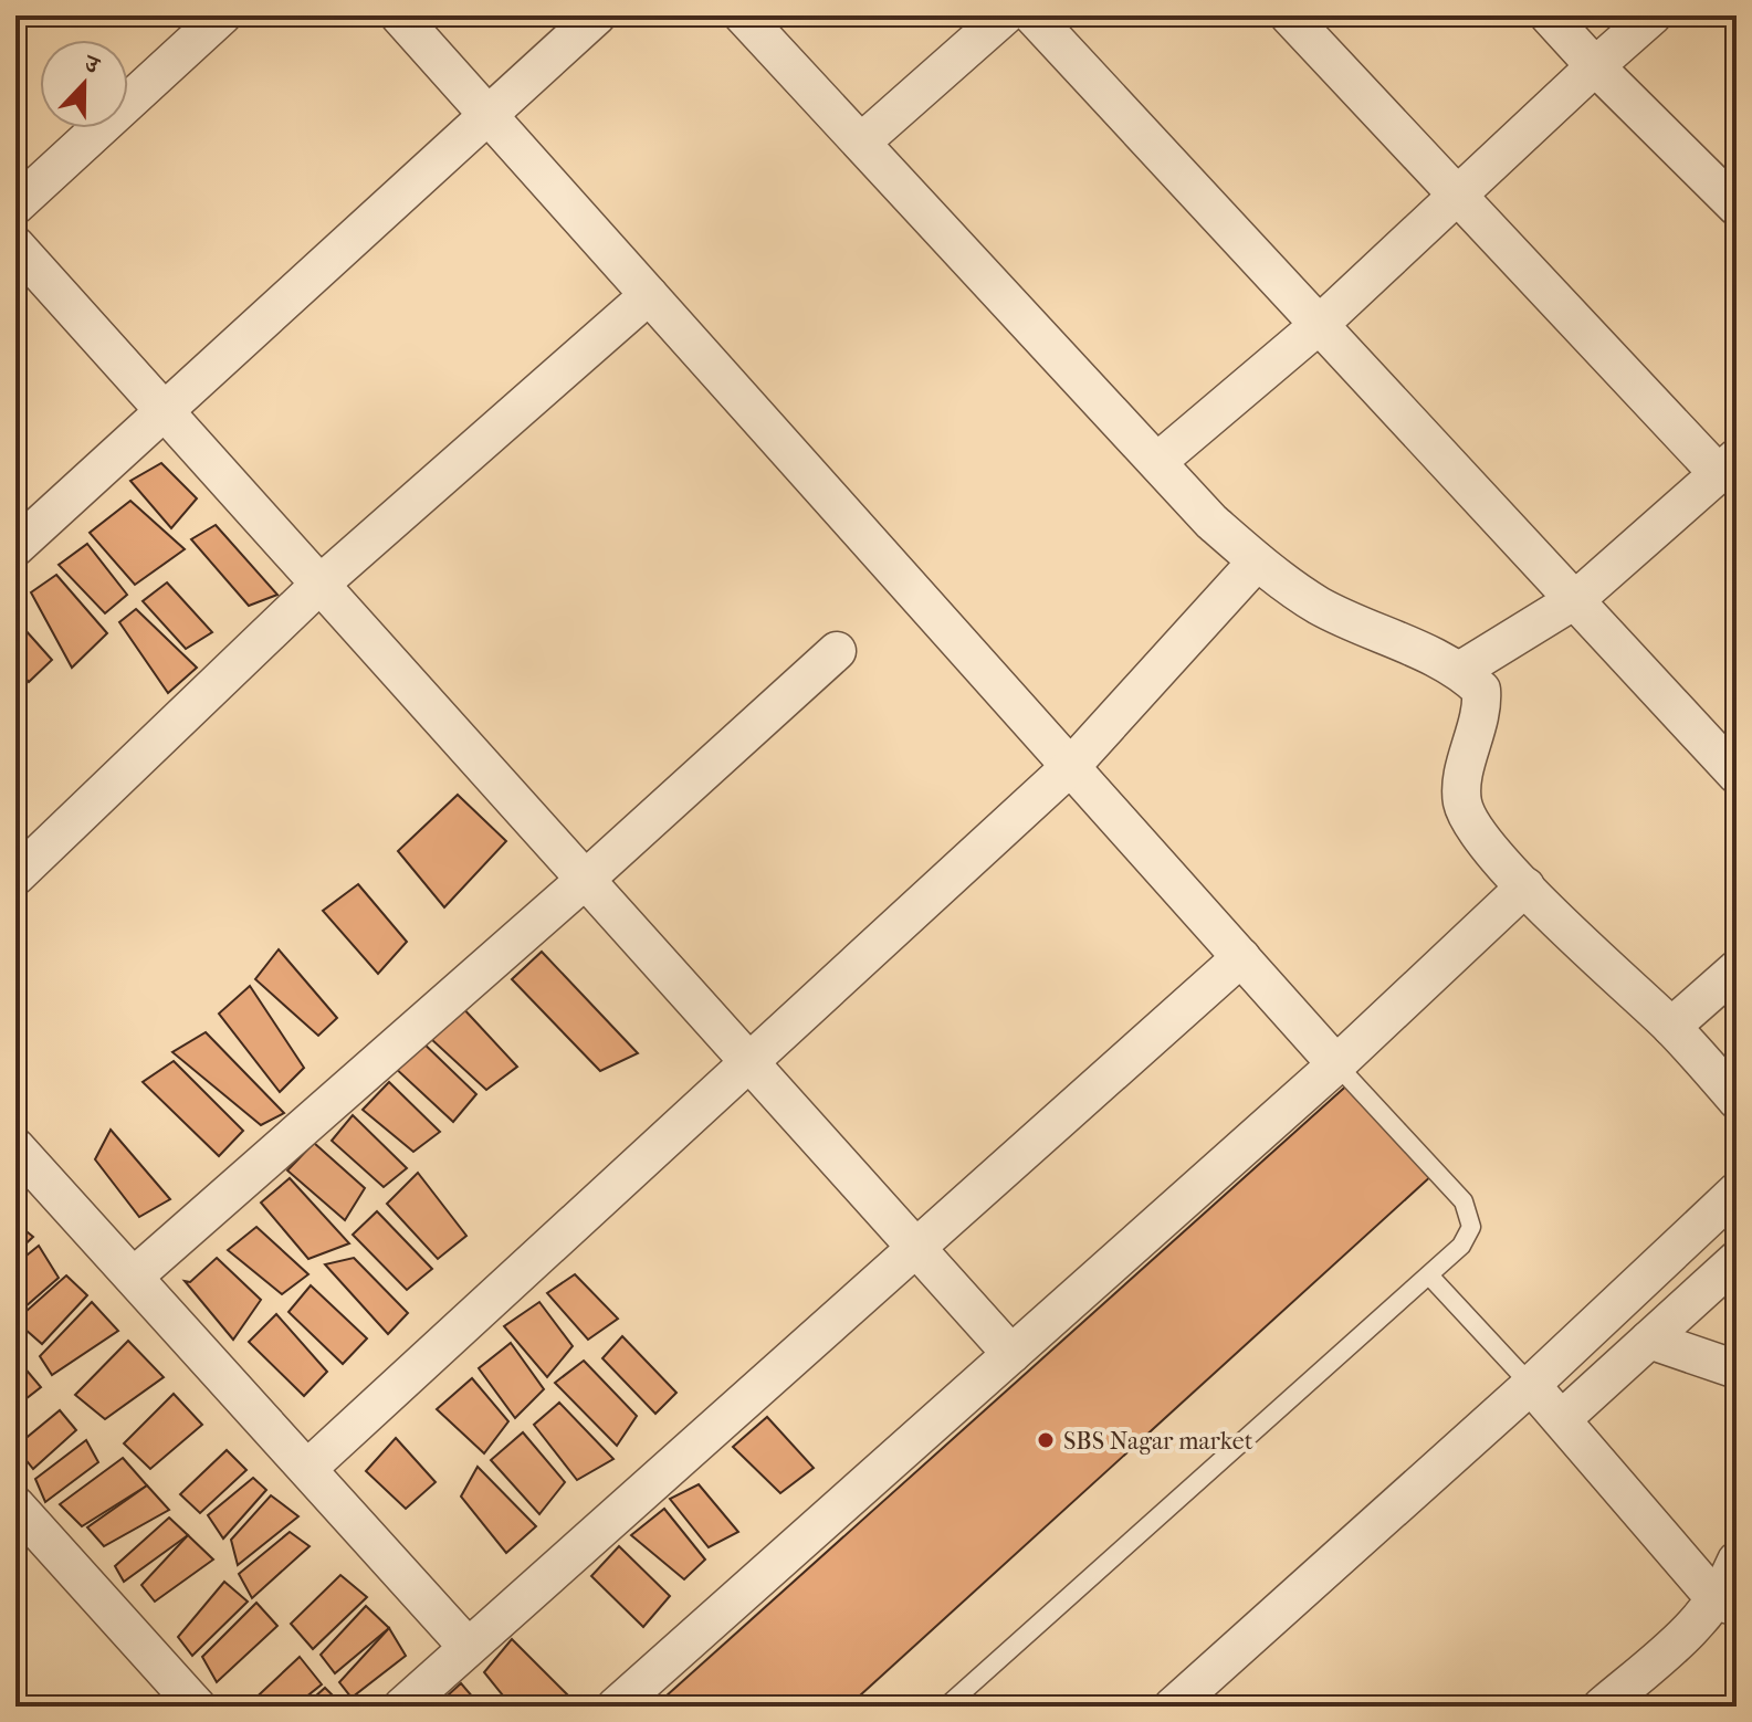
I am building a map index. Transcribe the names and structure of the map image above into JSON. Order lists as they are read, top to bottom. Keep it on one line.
{"places":["SBS Nagar market"],"north":"top"}
